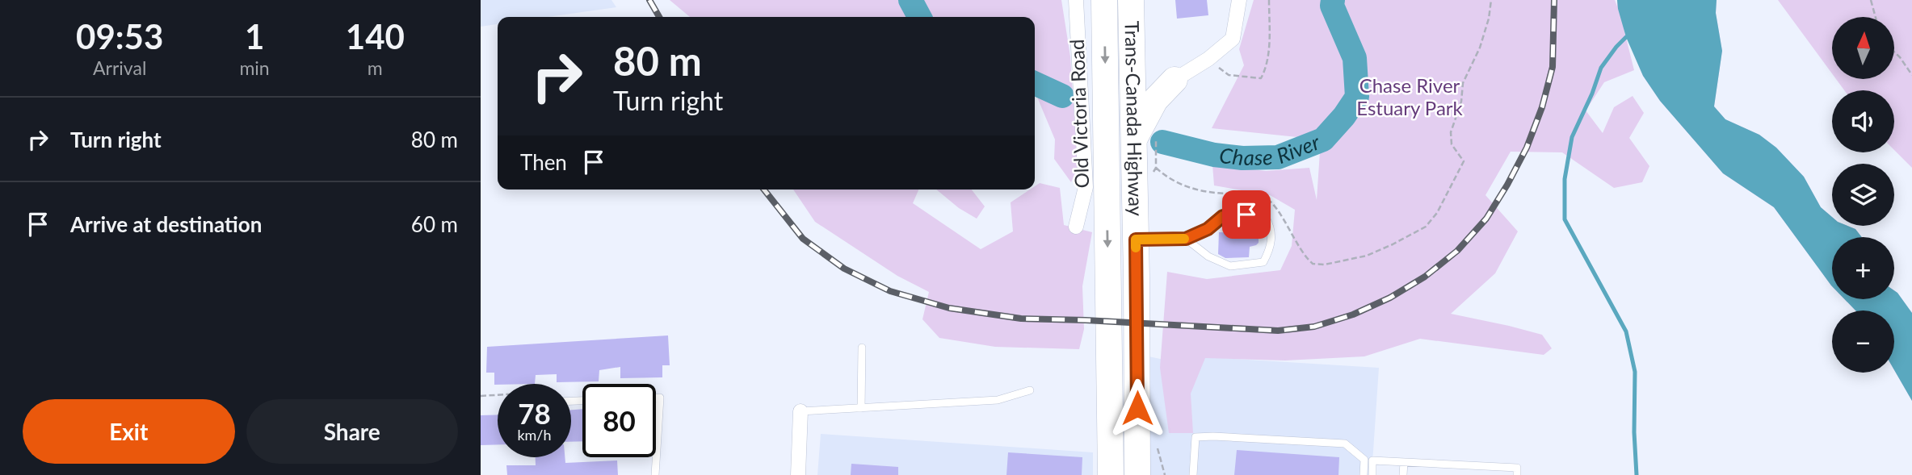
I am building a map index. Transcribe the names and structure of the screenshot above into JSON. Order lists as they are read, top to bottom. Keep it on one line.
{"streets":{"highway":["Trans-Canada Highway"],"street":["Old Victoria Road"]},"water":["Chase River"],"parks":["Chase River Estuary Park"],"north":"top","page":{"eta":["09:53","Arrival","1","min","140","m"],"map_buttons":["+","−"],"turn":["80 m","Turn right"],"list":[{"name":"Turn right","value":"80 m"},{"name":"Arrive at destination","value":"60 m"}],"then":"Then","speed":"78 km/h","limit":"80","buttons":["Exit","Share"]}}
